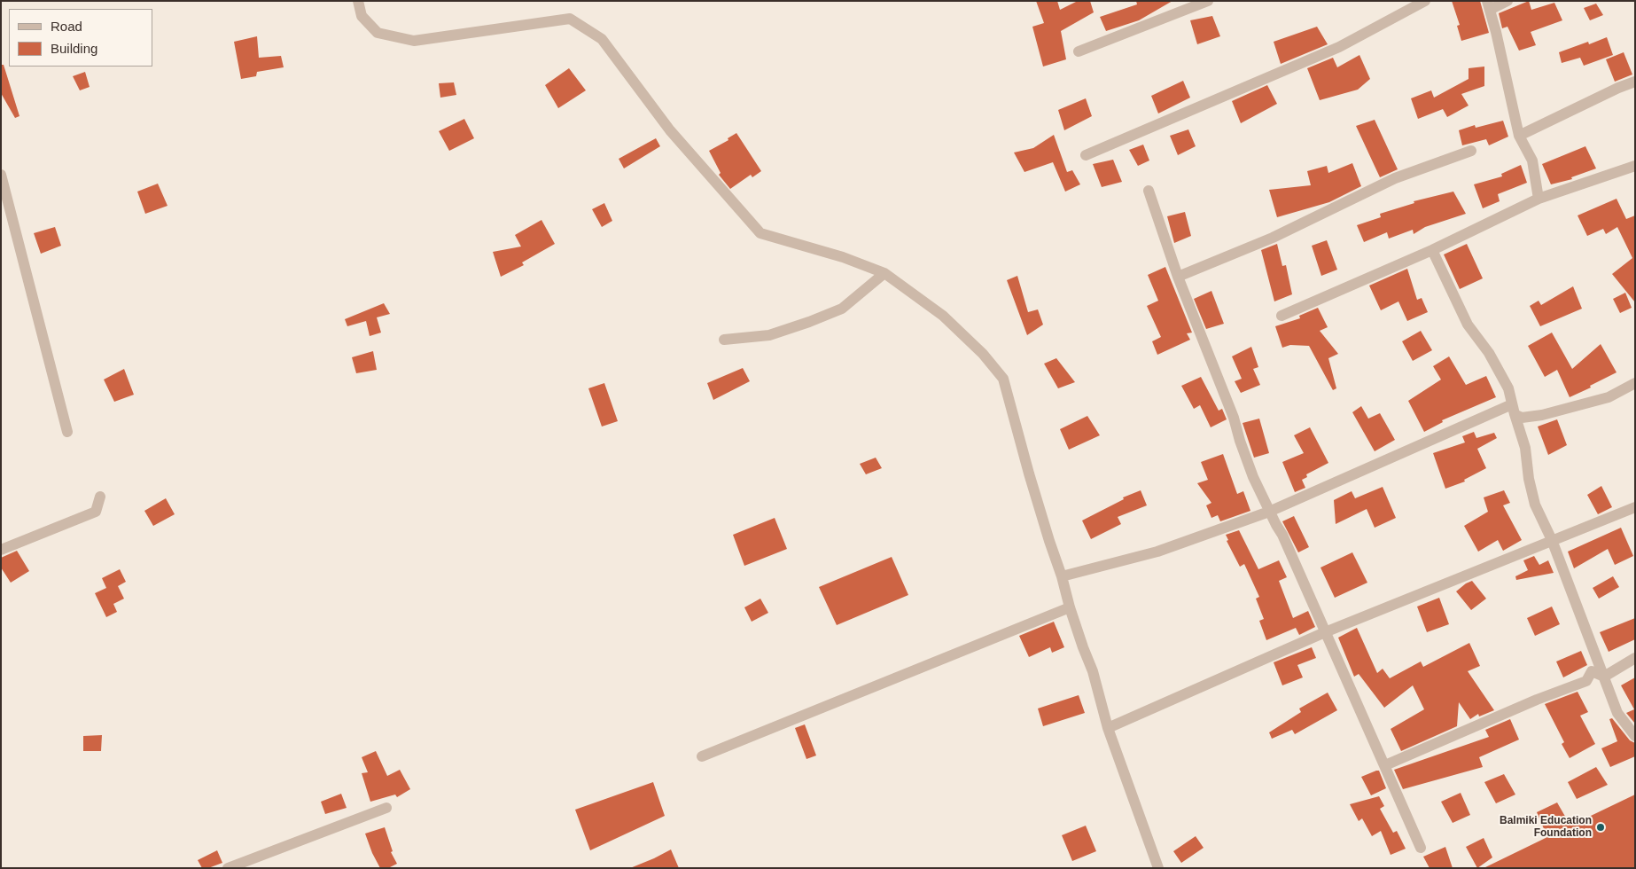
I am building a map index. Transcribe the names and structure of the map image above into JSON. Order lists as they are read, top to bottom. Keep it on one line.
{"places":["Balmiki Education Foundation"],"legend":["Road","Building"]}
